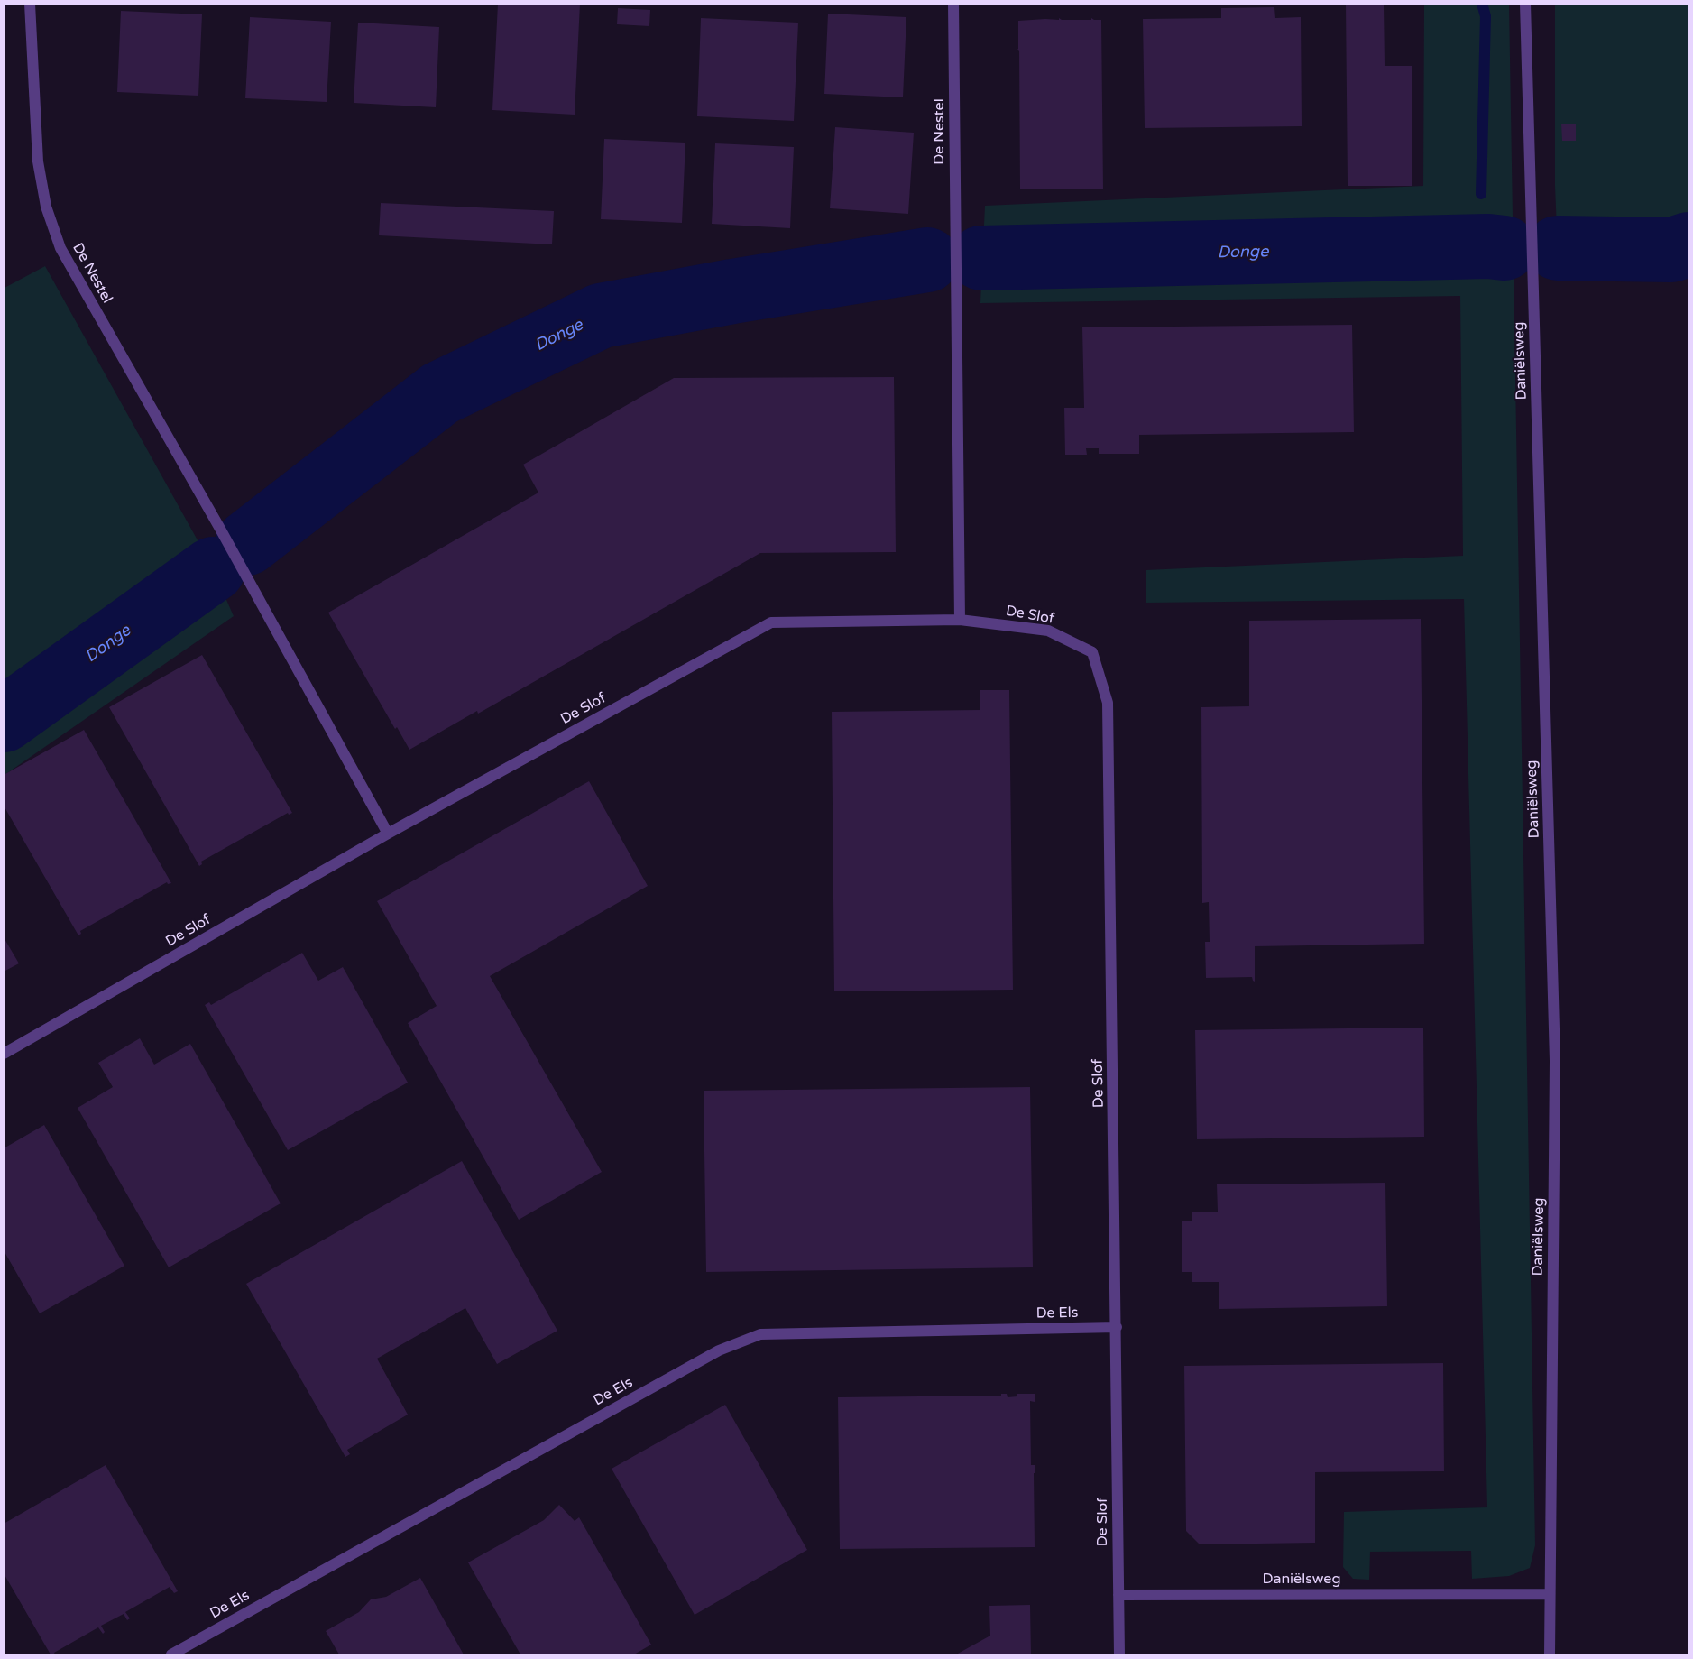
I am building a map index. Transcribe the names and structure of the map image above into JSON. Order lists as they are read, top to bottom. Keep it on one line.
{"streets":{"street":["De Nestel","Daniëlsweg","De Slof","De Els"]},"crossings":[["De Nestel","De Slof"],["Daniëlsweg","De Slof"],["De Slof","De Els"]],"water":["Donge"]}
